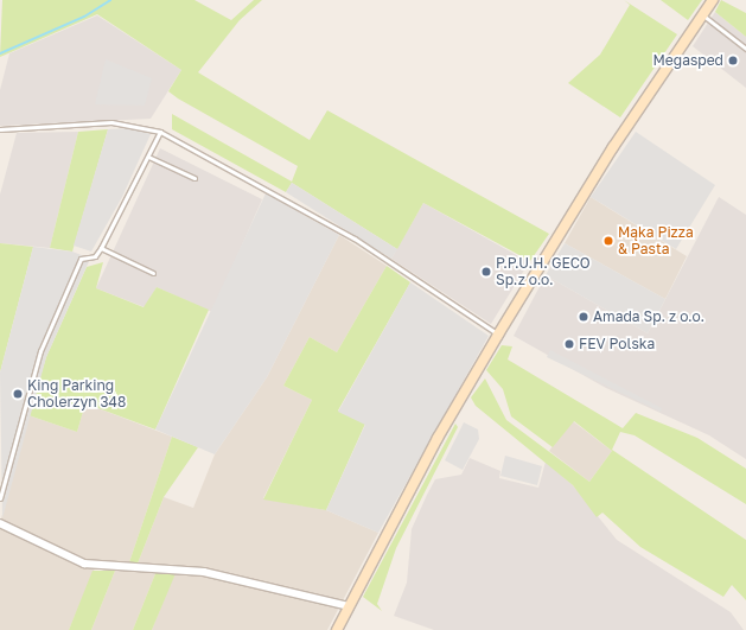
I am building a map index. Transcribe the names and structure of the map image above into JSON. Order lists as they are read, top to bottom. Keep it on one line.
{"places":["Megasped","Mąka Pizza & Pasta","P.P.U.H. GECO Sp.z o.o.","Amada Sp. z o.o.","FEV Polska","King Parking Cholerzyn 348"]}
